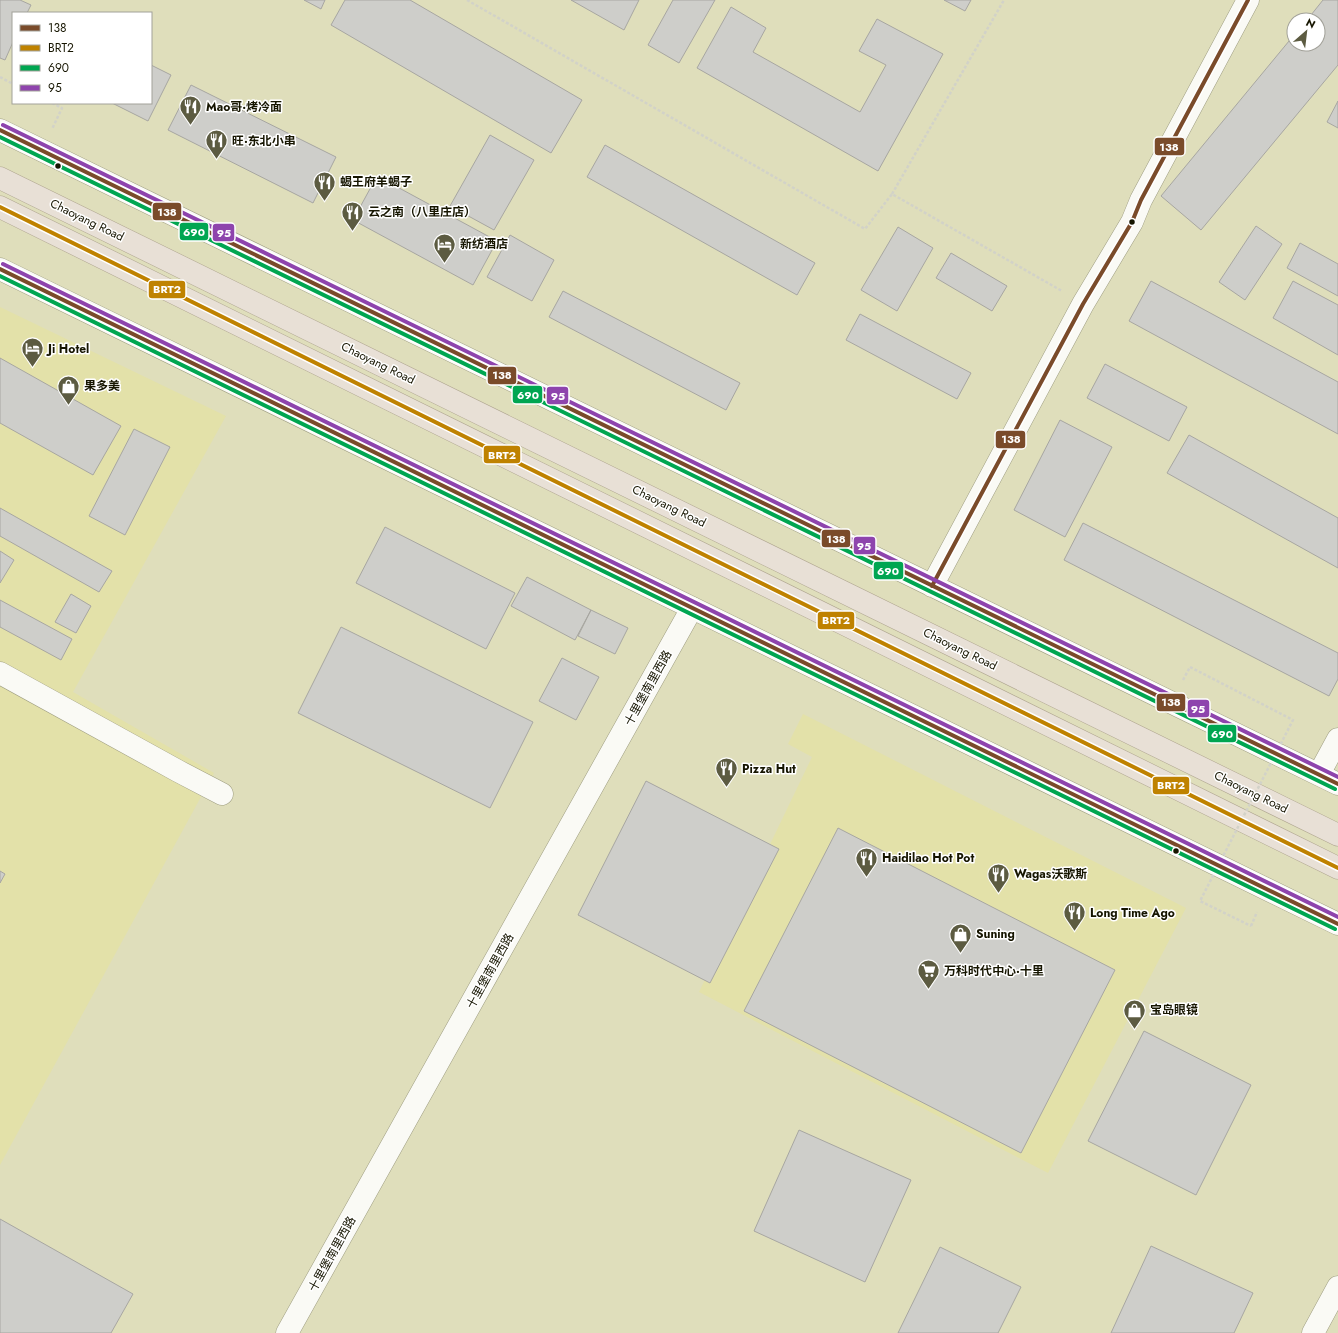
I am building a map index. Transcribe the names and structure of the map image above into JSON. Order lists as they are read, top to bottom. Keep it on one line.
{"streets":{"highway":["Chaoyang Road"],"street":["十里堡南里西路"]},"places":{"restaurant":["Mao哥·烤冷面","旺·东北小串","蝎王府羊蝎子","云之南（八里庄店）","Pizza Hut","Haidilao Hot Pot","Wagas沃歌斯","Long Time Ago"],"hotel":["新纺酒店","Ji Hotel"],"shop":["果多美","Suning","宝岛眼镜"],"supermarket":["万科时代中心·十里"]},"lines":["transit line 138","transit line 95","transit line 690","transit line BRT2"],"legend":["138","BRT2","690","95"],"north":"top right"}
